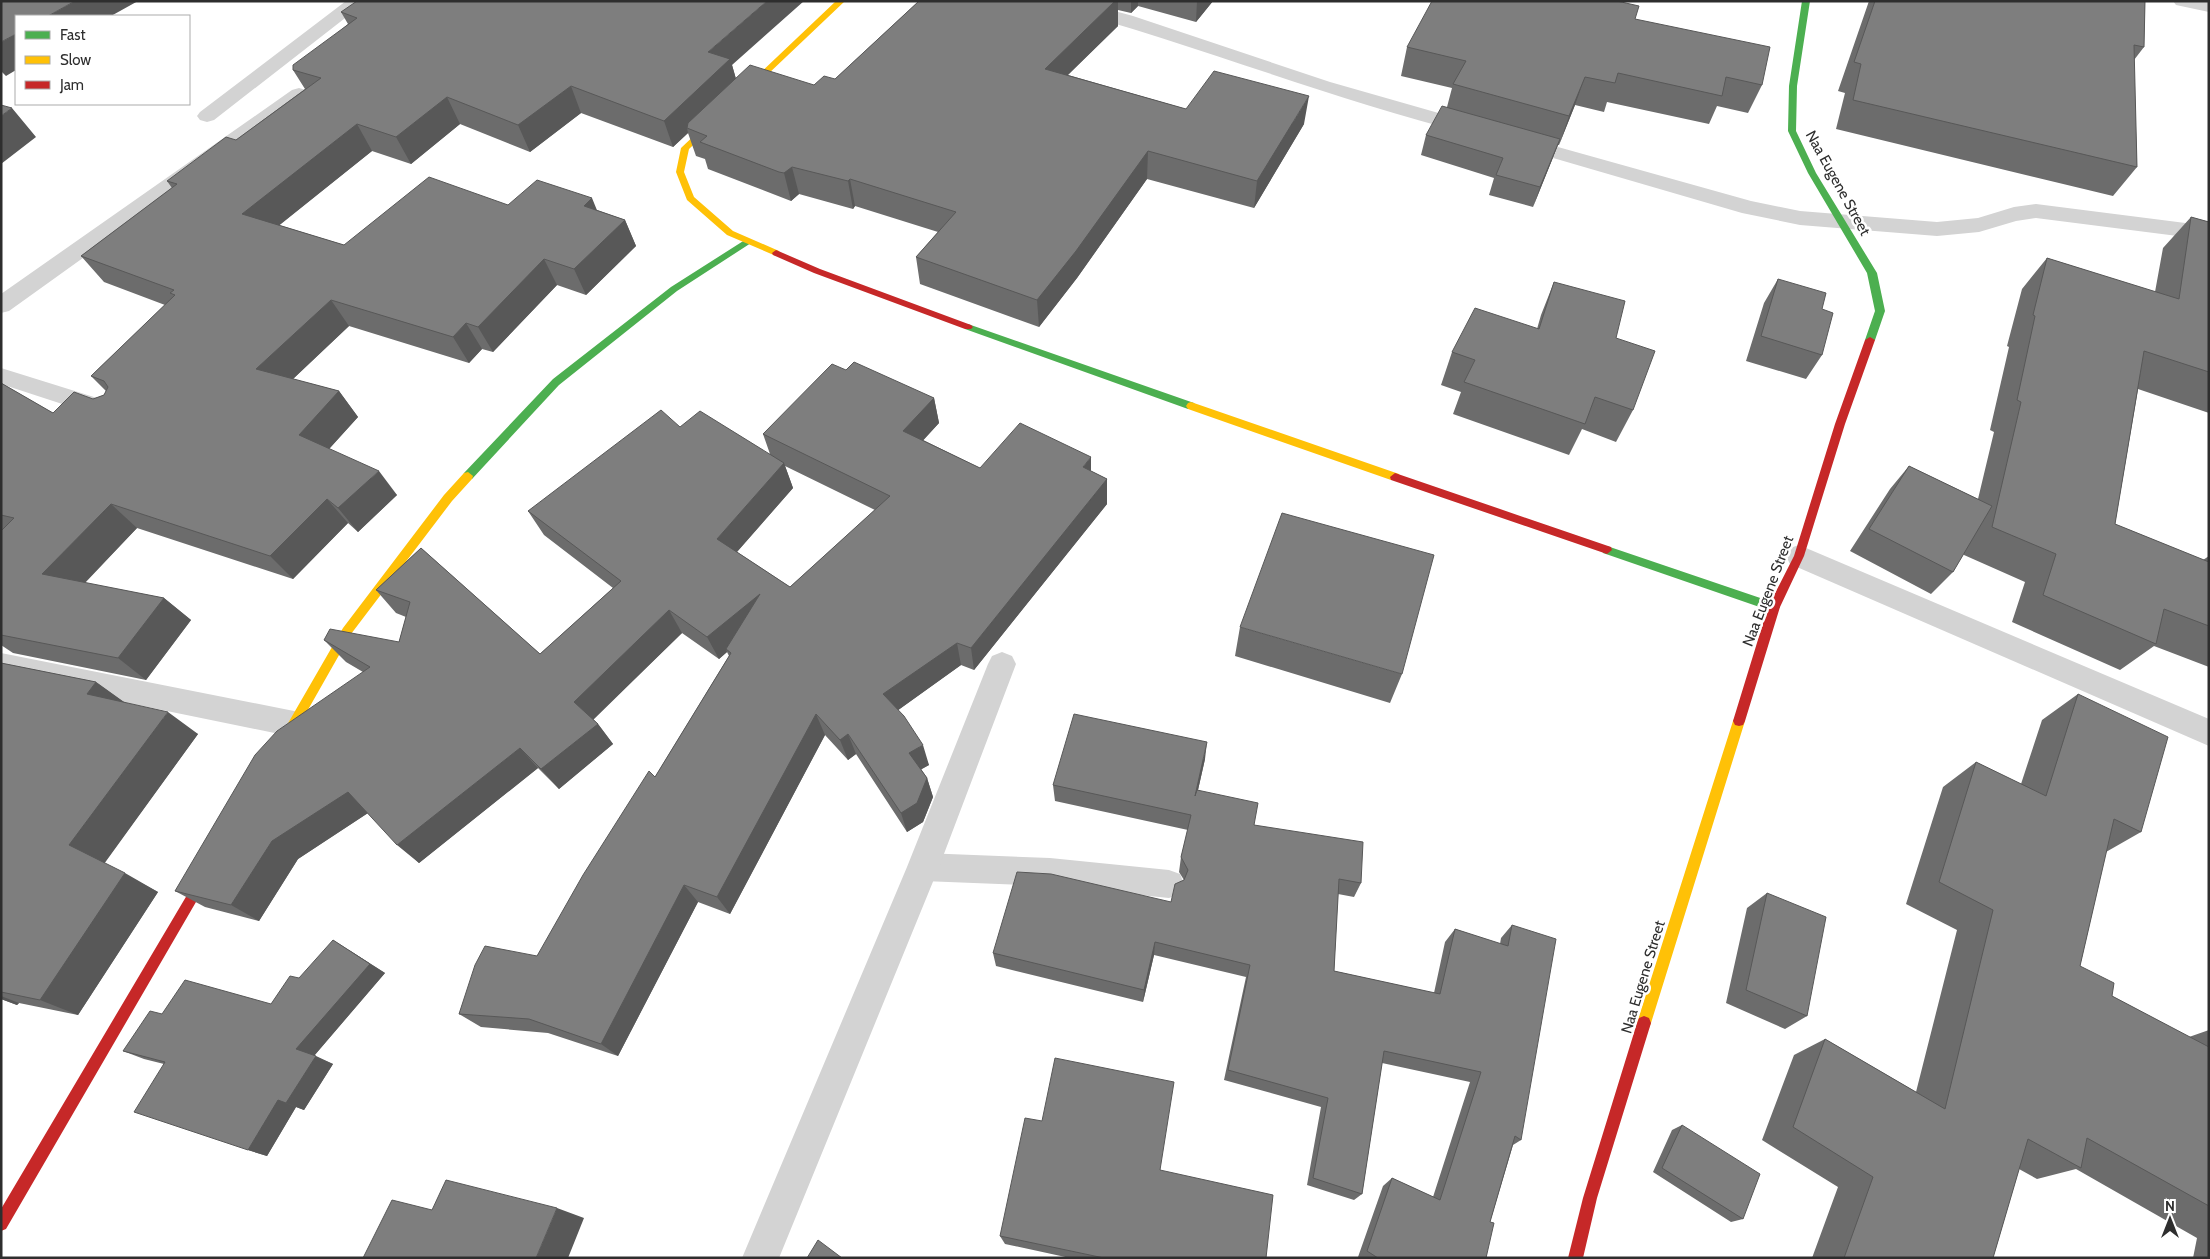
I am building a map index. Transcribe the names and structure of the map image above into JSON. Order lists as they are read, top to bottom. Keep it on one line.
{"streets":{"street":["Naa Eugene Street"]},"legend":["Fast","Slow","Jam"],"north":"top"}
